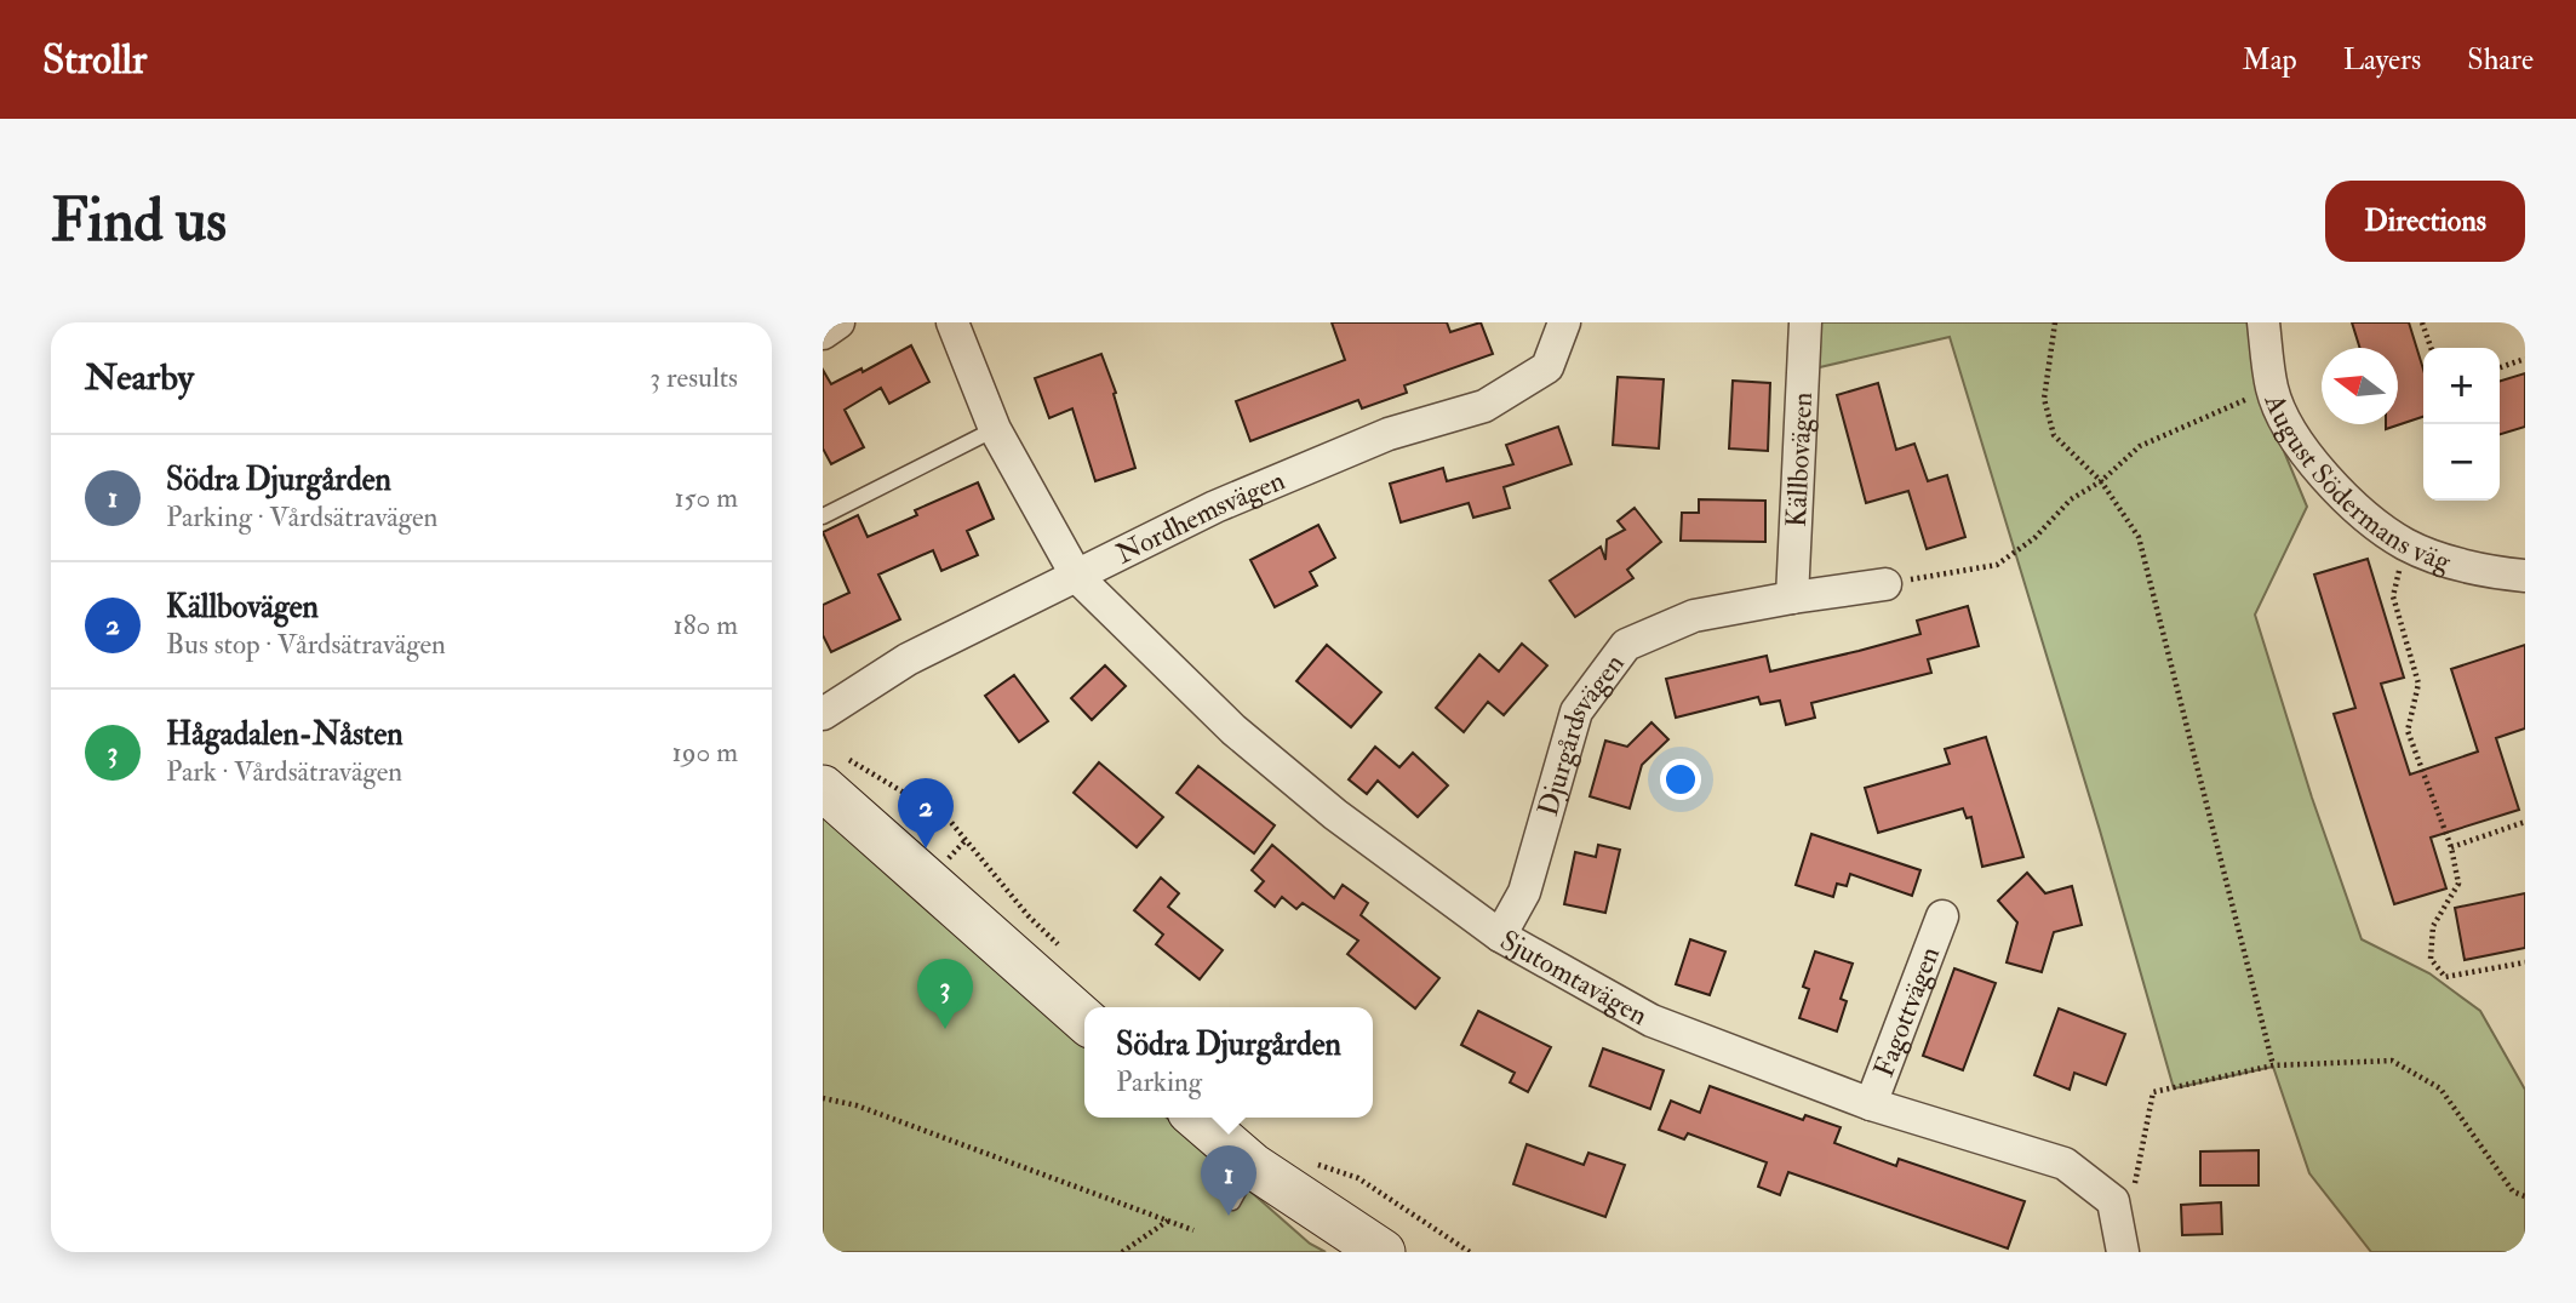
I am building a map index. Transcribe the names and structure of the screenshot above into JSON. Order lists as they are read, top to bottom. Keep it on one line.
{"streets":{"street":["Källbovägen","August Södermans väg","Nordhemsvägen","Djurgårdsvägen","Sjutomtavägen","Fagottvägen"]},"crossings":[["Källbovägen","Djurgårdsvägen"],["Nordhemsvägen","Sjutomtavägen"],["Djurgårdsvägen","Sjutomtavägen"],["Sjutomtavägen","Fagottvägen"]],"north":"left","page":{"header":"Strollr","nav":["Map","Layers","Share"],"buttons":"Directions","title":"Find us","heading":["Nearby","3 results"],"map_buttons":["+","−"],"list":[{"mark":"1","name":"Södra Djurgården","note":"Parking · Vårdsätravägen","value":"150 m"},{"mark":"2","name":"Källbovägen","note":"Bus stop · Vårdsätravägen","value":"180 m"},{"mark":"3","name":"Hågadalen-Nåsten","note":"Park · Vårdsätravägen","value":"190 m"}],"pins":["2","3","1"],"popup":["Södra Djurgården","Parking"]}}
